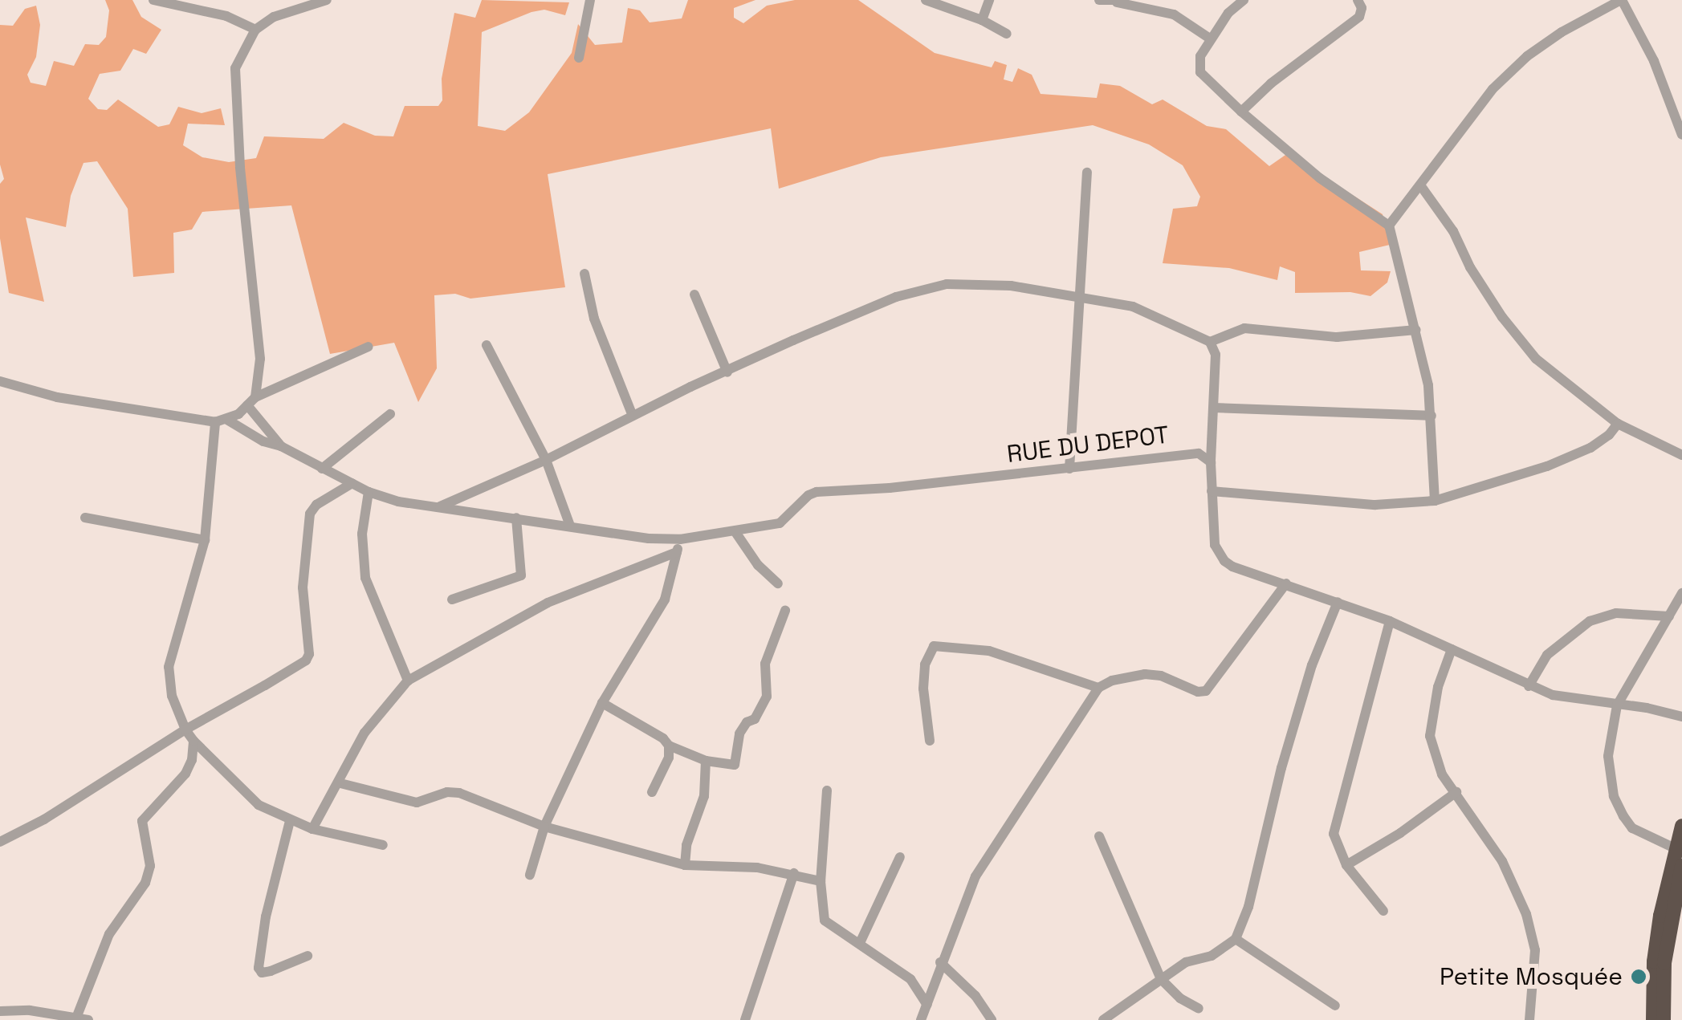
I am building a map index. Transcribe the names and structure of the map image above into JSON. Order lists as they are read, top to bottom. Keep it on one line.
{"streets":{"street":["RUE DU DEPOT"]},"places":["Petite Mosquée"]}
